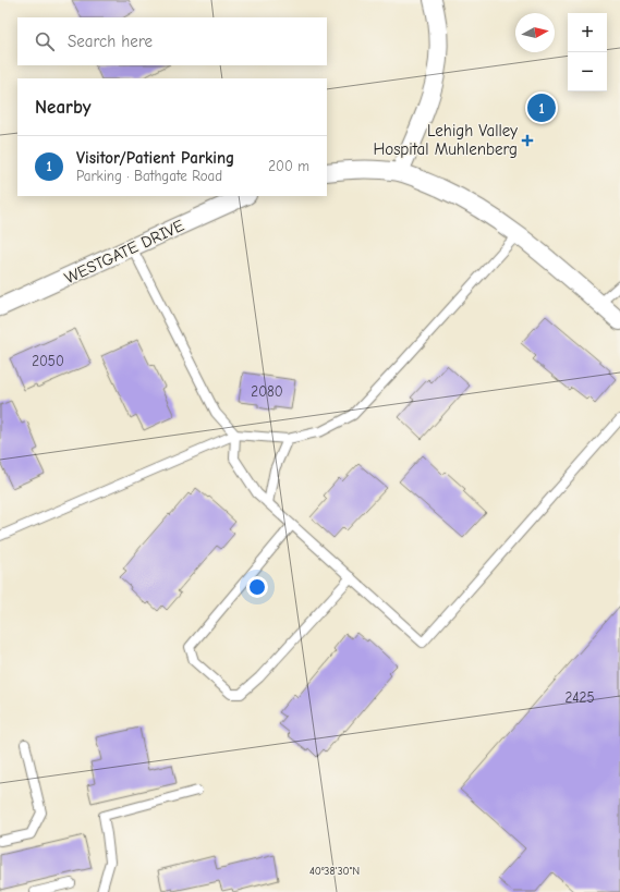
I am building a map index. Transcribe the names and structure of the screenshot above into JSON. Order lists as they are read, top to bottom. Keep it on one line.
{"streets":{"street":["WESTGATE DRIVE"]},"places":{"health":["Lehigh Valley Hospital Muhlenberg"]},"house_numbers":["2050","2080","2425"],"north":"right","page":{"map_buttons":["+","−"],"search":"Search here","heading":"Nearby","pins":"1","list":[{"mark":"1","name":"Visitor/Patient Parking","note":"Parking · Bathgate Road","value":"200 m"}]},"coordinates":["40°38'30\"N"]}
